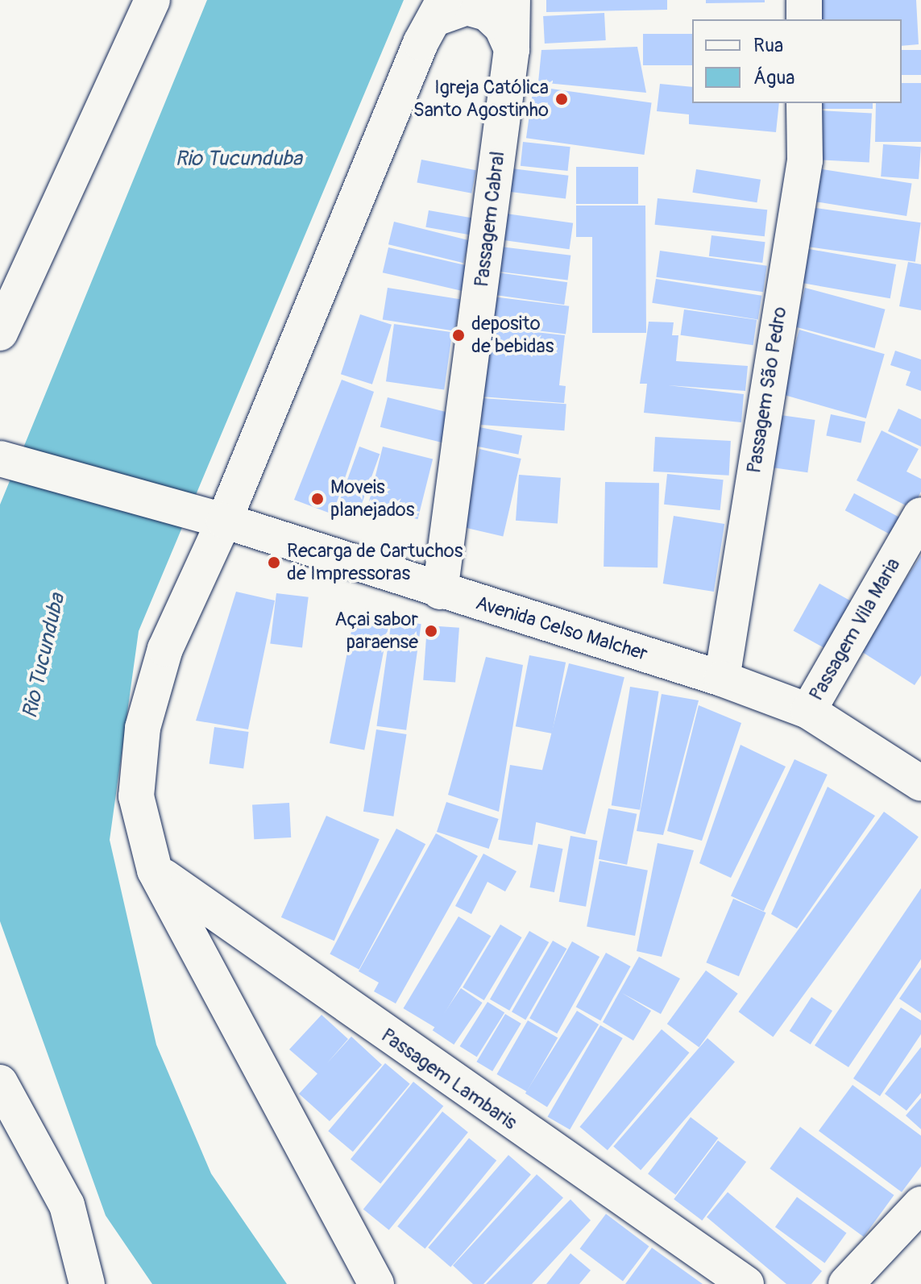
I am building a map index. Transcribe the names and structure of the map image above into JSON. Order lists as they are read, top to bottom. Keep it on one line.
{"streets":{"street":["Passagem Cabral","Passagem São Pedro","Avenida Celso Malcher","Passagem Vila Maria","Passagem Lambaris"]},"crossings":[["Passagem Cabral","Avenida Celso Malcher"],["Passagem São Pedro","Avenida Celso Malcher"],["Avenida Celso Malcher","Passagem Vila Maria"]],"water":["Rio Tucunduba"],"places":["Igreja Católica Santo Agostinho","deposito de bebidas","Moveis planejados","Recarga de Cartuchos de Impressoras","Açai sabor paraense"],"legend":["Rua","Água"]}
